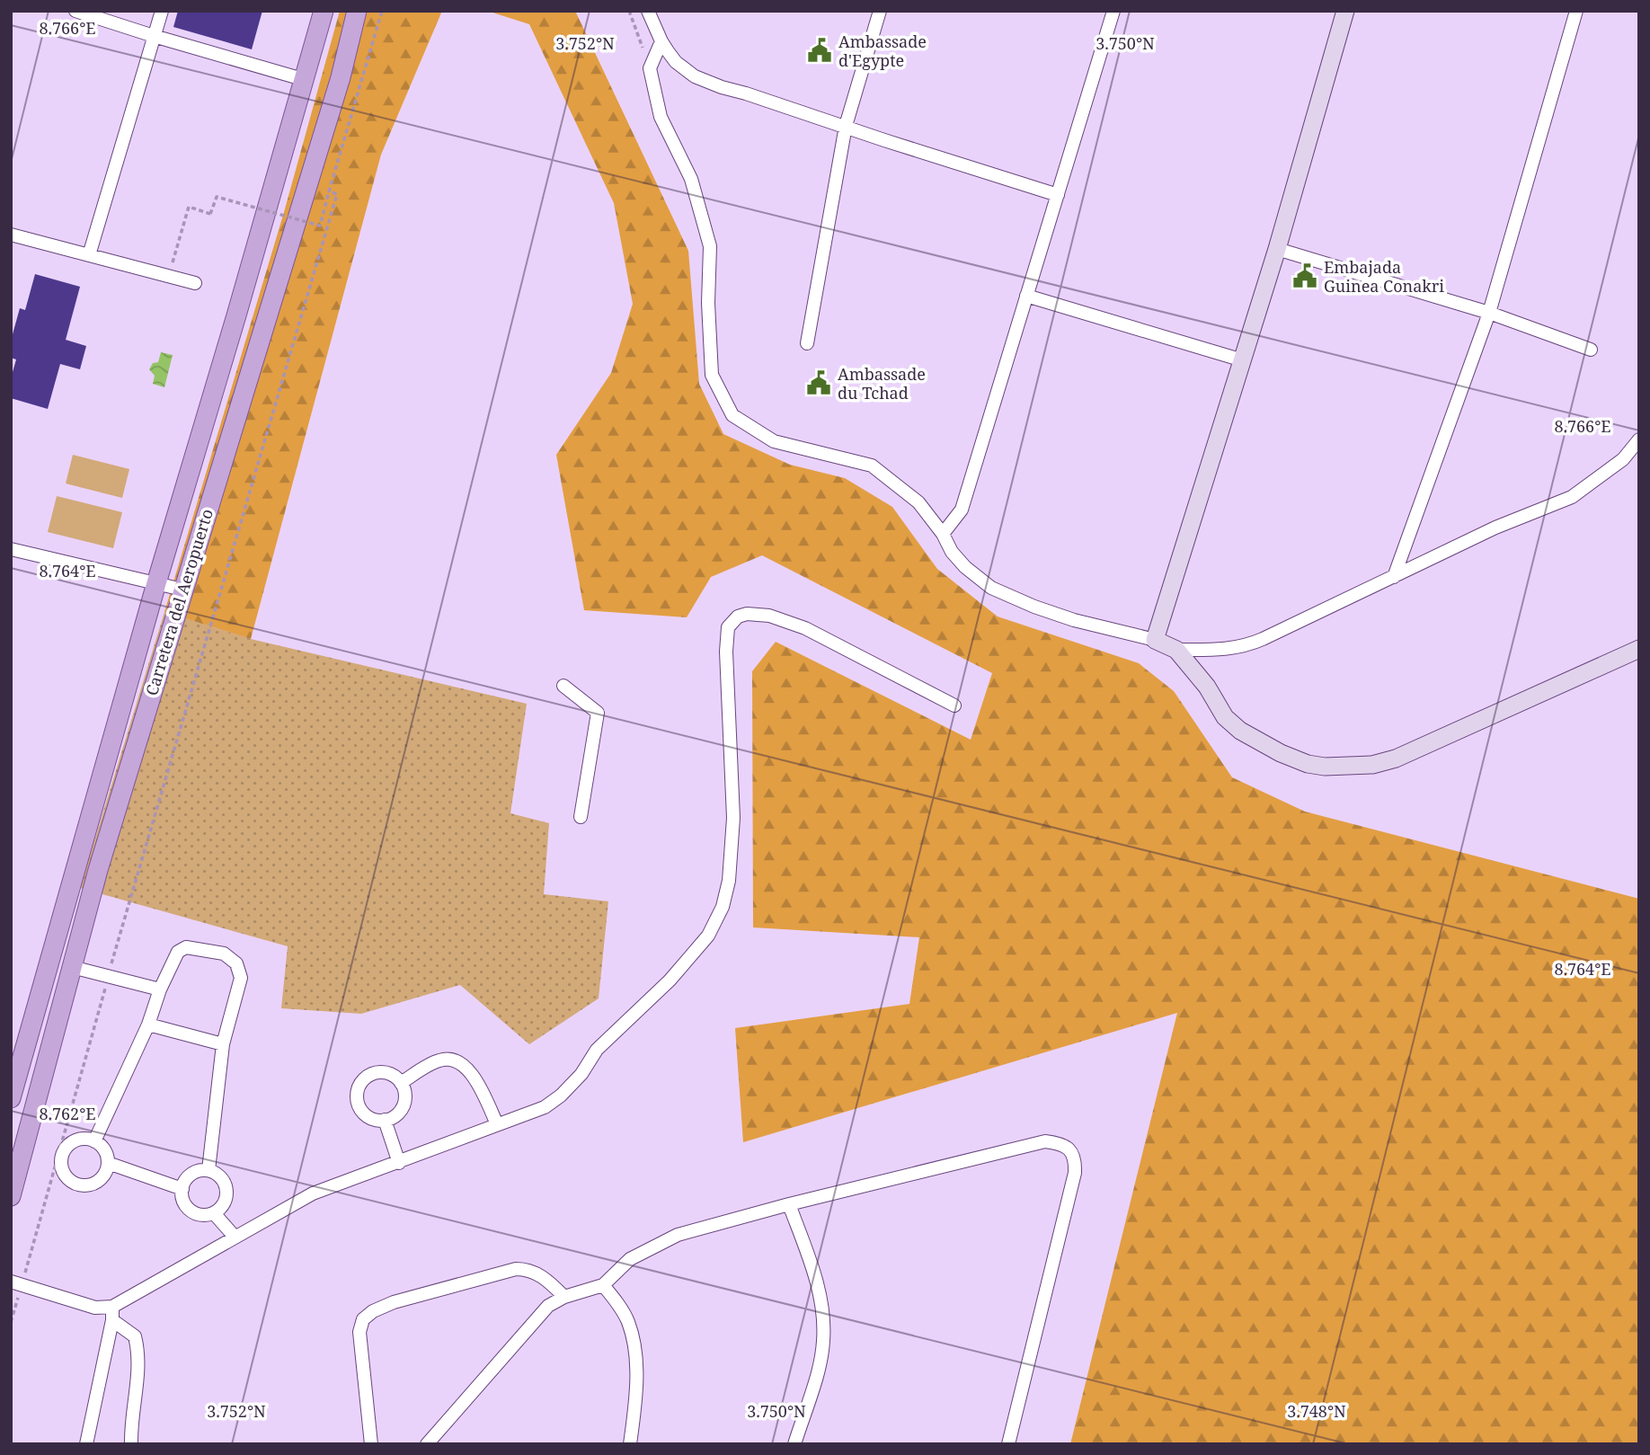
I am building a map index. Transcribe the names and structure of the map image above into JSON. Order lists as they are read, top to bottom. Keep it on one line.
{"streets":{"main road":["Carretera del Aeropuerto"]},"places":{"public building":["Ambassade d'Egypte","Embajada Guinea Conakri","Ambassade du Tchad"]},"coordinates":["8.766°E","3.752°N","3.750°N","8.764°E","8.762°E","3.748°N"]}
